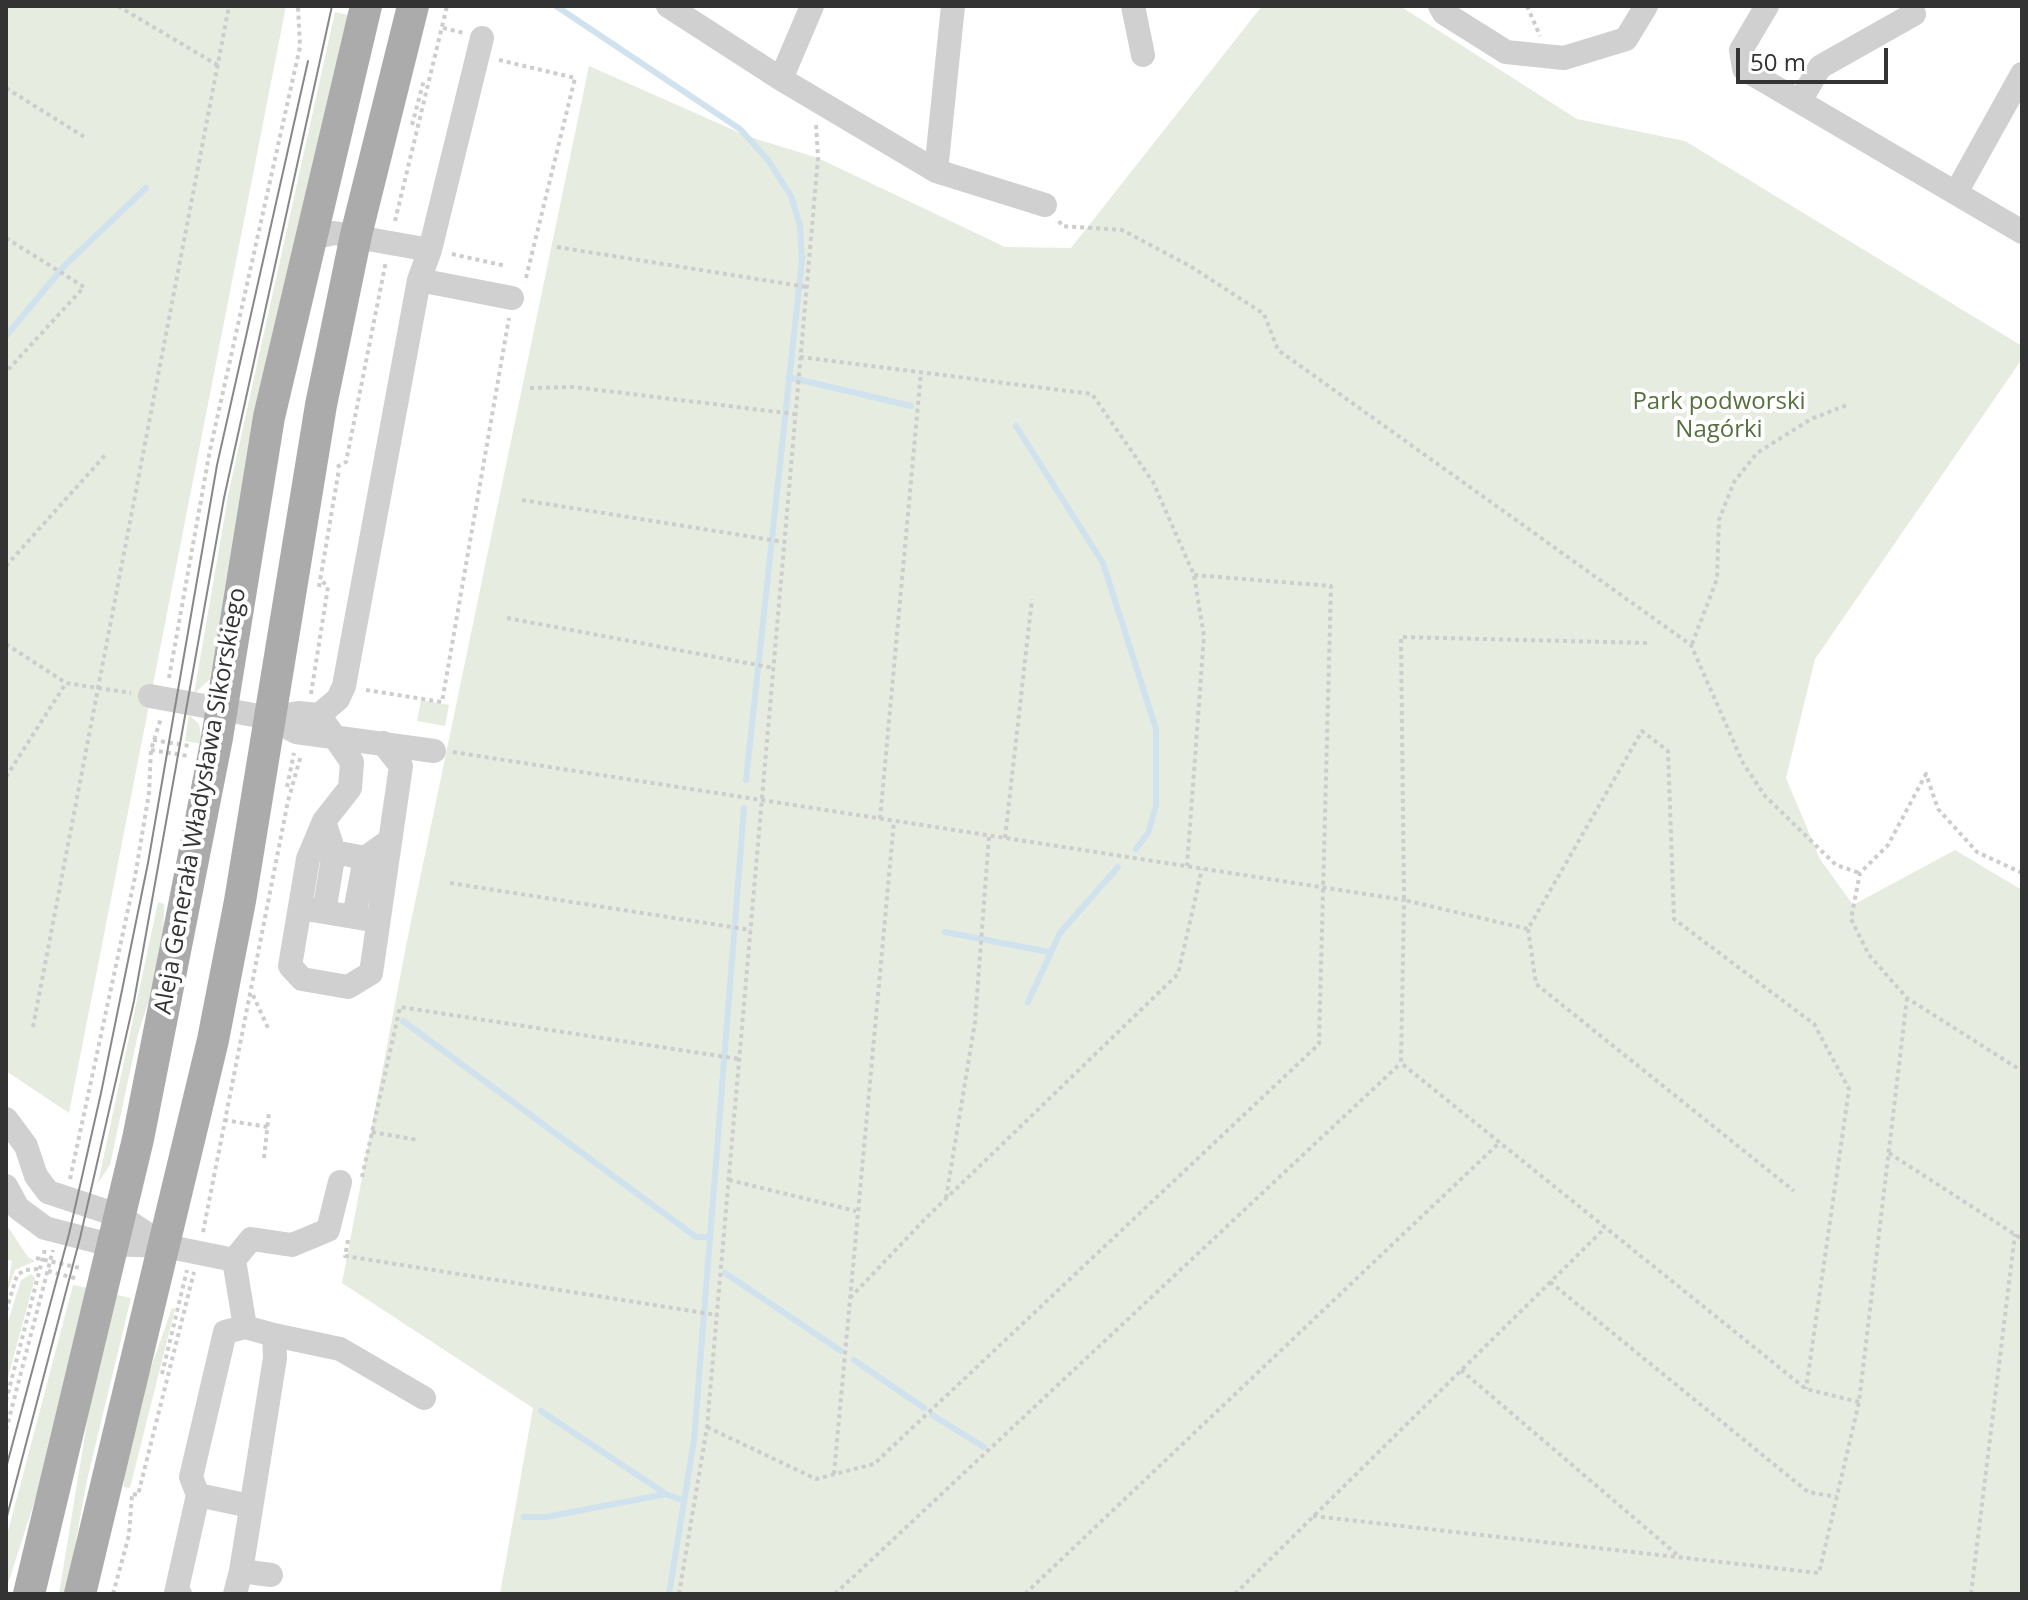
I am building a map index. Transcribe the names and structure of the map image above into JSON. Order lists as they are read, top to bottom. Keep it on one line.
{"streets":{"main road":["Aleja Generała Władysława Sikorskiego"]},"parks":["Park podworski Nagórki"],"scale_bar":"50 m"}
